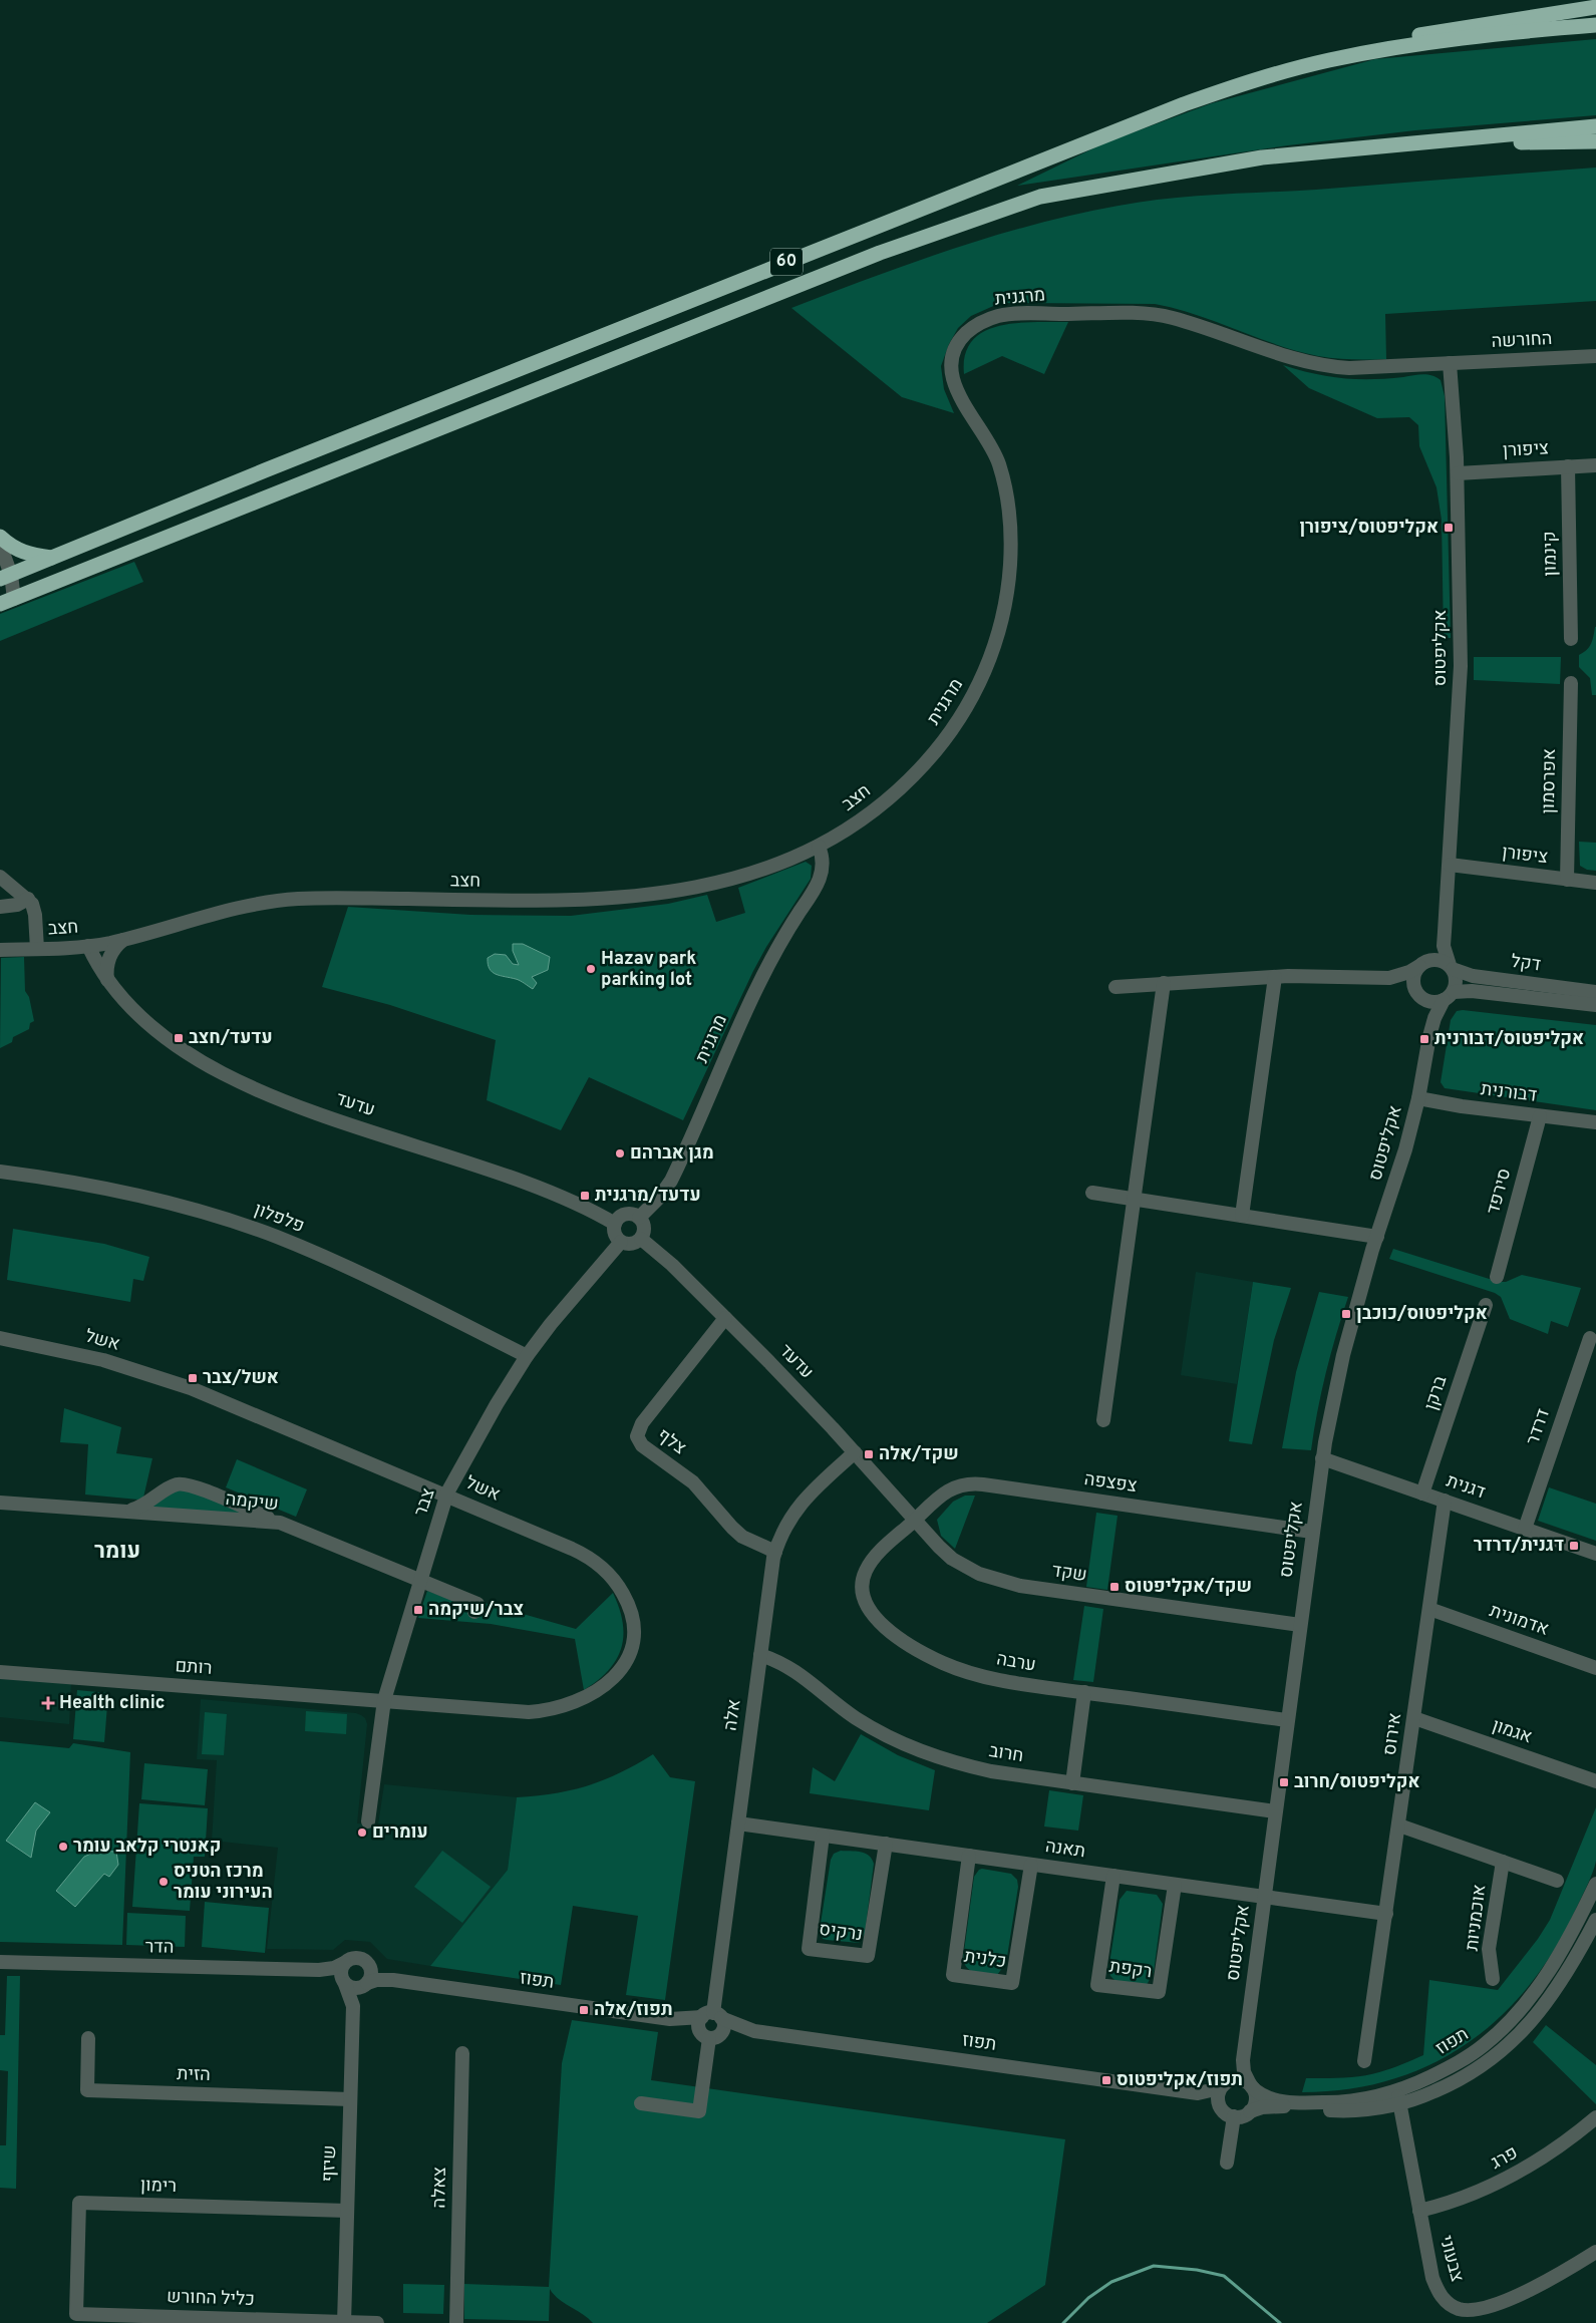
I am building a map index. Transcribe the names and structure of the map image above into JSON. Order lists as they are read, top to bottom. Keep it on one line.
{"streets":{"highway":["60"],"street":["מרגנית","החורשה","ציפורן","קינמון","אקליפטוס","אפרסמון","חצב","דקל","דבורנית","עדעד","סירפד","פלפלון","אשל","ברקן","דרדר","צלף","צפצפה","דגנית","שיקמה","צבר","שקד","אדמונית","ערבה","רותם","אלה","אגמון","אירוס","חרוב","תאנה","אוכמניות","נרקיס","הדר","כלנית","רקפת","תפוז","הזית","פרג","שיזף","רימון","צאלה","צבעוני","כליל החורש"]},"crossings":[["מרגנית","החורשה"],["מרגנית","אקליפטוס"],["מרגנית","חצב"],["מרגנית","עדעד"],["מרגנית","צבר"],["החורשה","אקליפטוס"],["ציפורן","קינמון"],["ציפורן","אקליפטוס"],["ציפורן","אפרסמון"],["אקליפטוס","דקל"],["אקליפטוס","דבורנית"],["אקליפטוס","צפצפה"],["אקליפטוס","דגנית"],["אקליפטוס","שקד"],["אקליפטוס","ערבה"],["אקליפטוס","חרוב"],["אקליפטוס","תאנה"],["אקליפטוס","תפוז"],["חצב","עדעד"],["דבורנית","סירפד"],["עדעד","צלף"],["עדעד","צפצפה"],["עדעד","צבר"],["עדעד","שקד"],["עדעד","ערבה"],["עדעד","אלה"],["פלפלון","צבר"],["אשל","צבר"],["אשל","רותם"],["ברקן","דגנית"],["דרדר","דגנית"],["צלף","אלה"],["צפצפה","שקד"],["צפצפה","ערבה"],["דגנית","אירוס"],["שיקמה","צבר"],["צבר","רותם"],["שקד","ערבה"],["אדמונית","אירוס"],["אלה","חרוב"],["אלה","תאנה"],["אלה","תפוז"],["אגמון","אירוס"],["אירוס","תאנה"],["תאנה","נרקיס"],["תאנה","כלנית"],["תאנה","רקפת"],["הדר","תפוז"],["הדר","שיזף"],["תפוז","שיזף"],["תפוז","צבעוני"],["הזית","שיזף"],["פרג","צבעוני"],["שיזף","רימון"],["שיזף","כליל החורש"],["רימון","כליל החורש"]],"districts":["עומר"],"places":{"transit":["אקליפטוס/ציפורן","עדעד/חצב","אקליפטוס/דבורנית","עדעד/מרגנית","אקליפטוס/כוכבן","אשל/צבר","שקד/אלה","דגנית/דרדר","שקד/אקליפטוס","צבר/שיקמה","אקליפטוס/חרוב","תפוז/אלה","תפוז/אקליפטוס"],"other":["Hazav park parking lot","מגן אברהם","עומרים","קאנטרי קלאב עומר","מרכז הטניס העירוני עומר"],"health":["Health clinic"]}}
